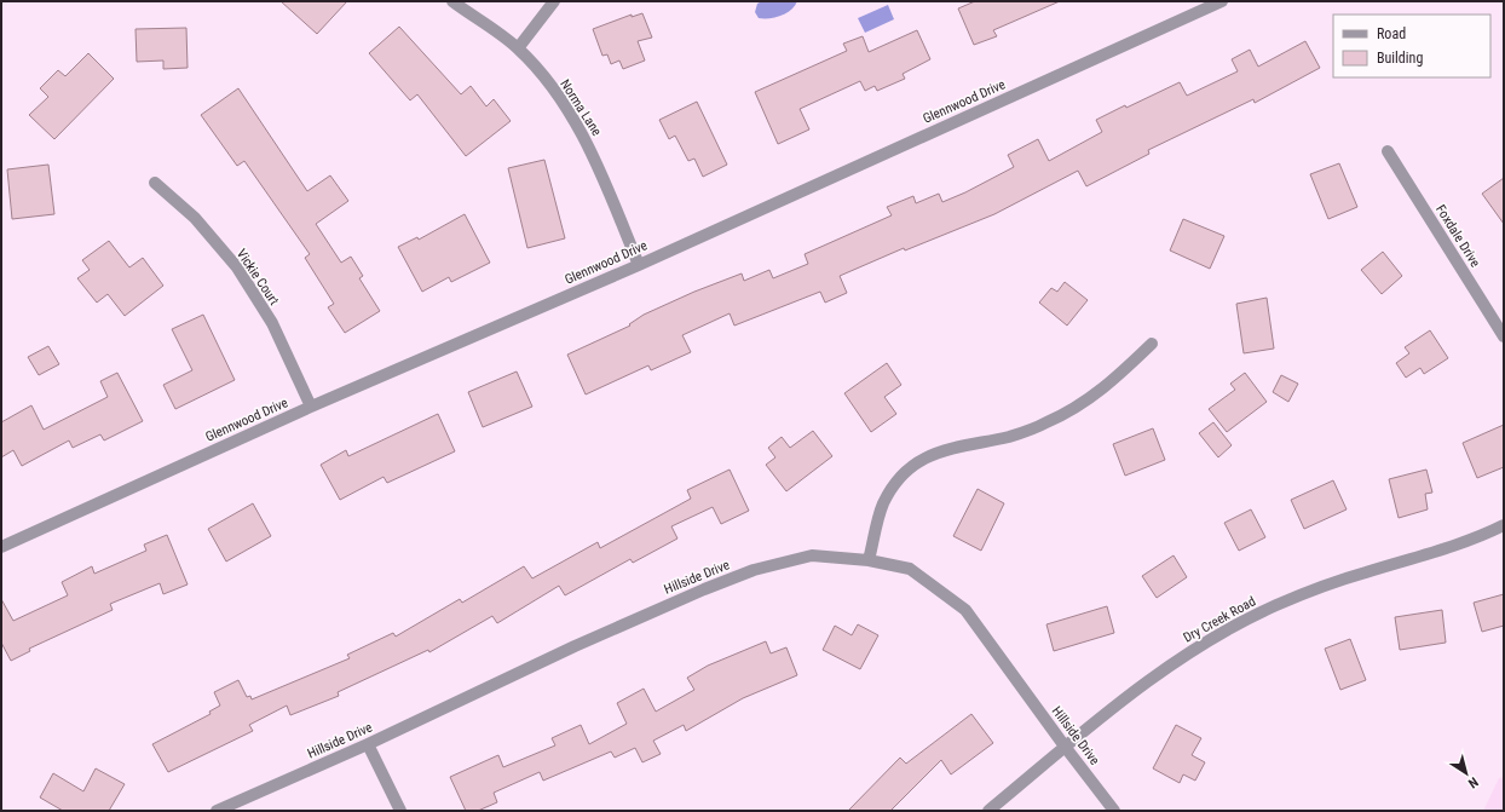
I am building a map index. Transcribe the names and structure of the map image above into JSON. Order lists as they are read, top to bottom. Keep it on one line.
{"streets":{"street":["Glennwood Drive","Norma Lane","Foxdale Drive","Vickie Court","Hillside Drive","Dry Creek Road"]},"crossings":[["Glennwood Drive","Norma Lane"],["Glennwood Drive","Vickie Court"],["Hillside Drive","Dry Creek Road"]],"legend":["Road","Building"],"north":"bottom right"}
